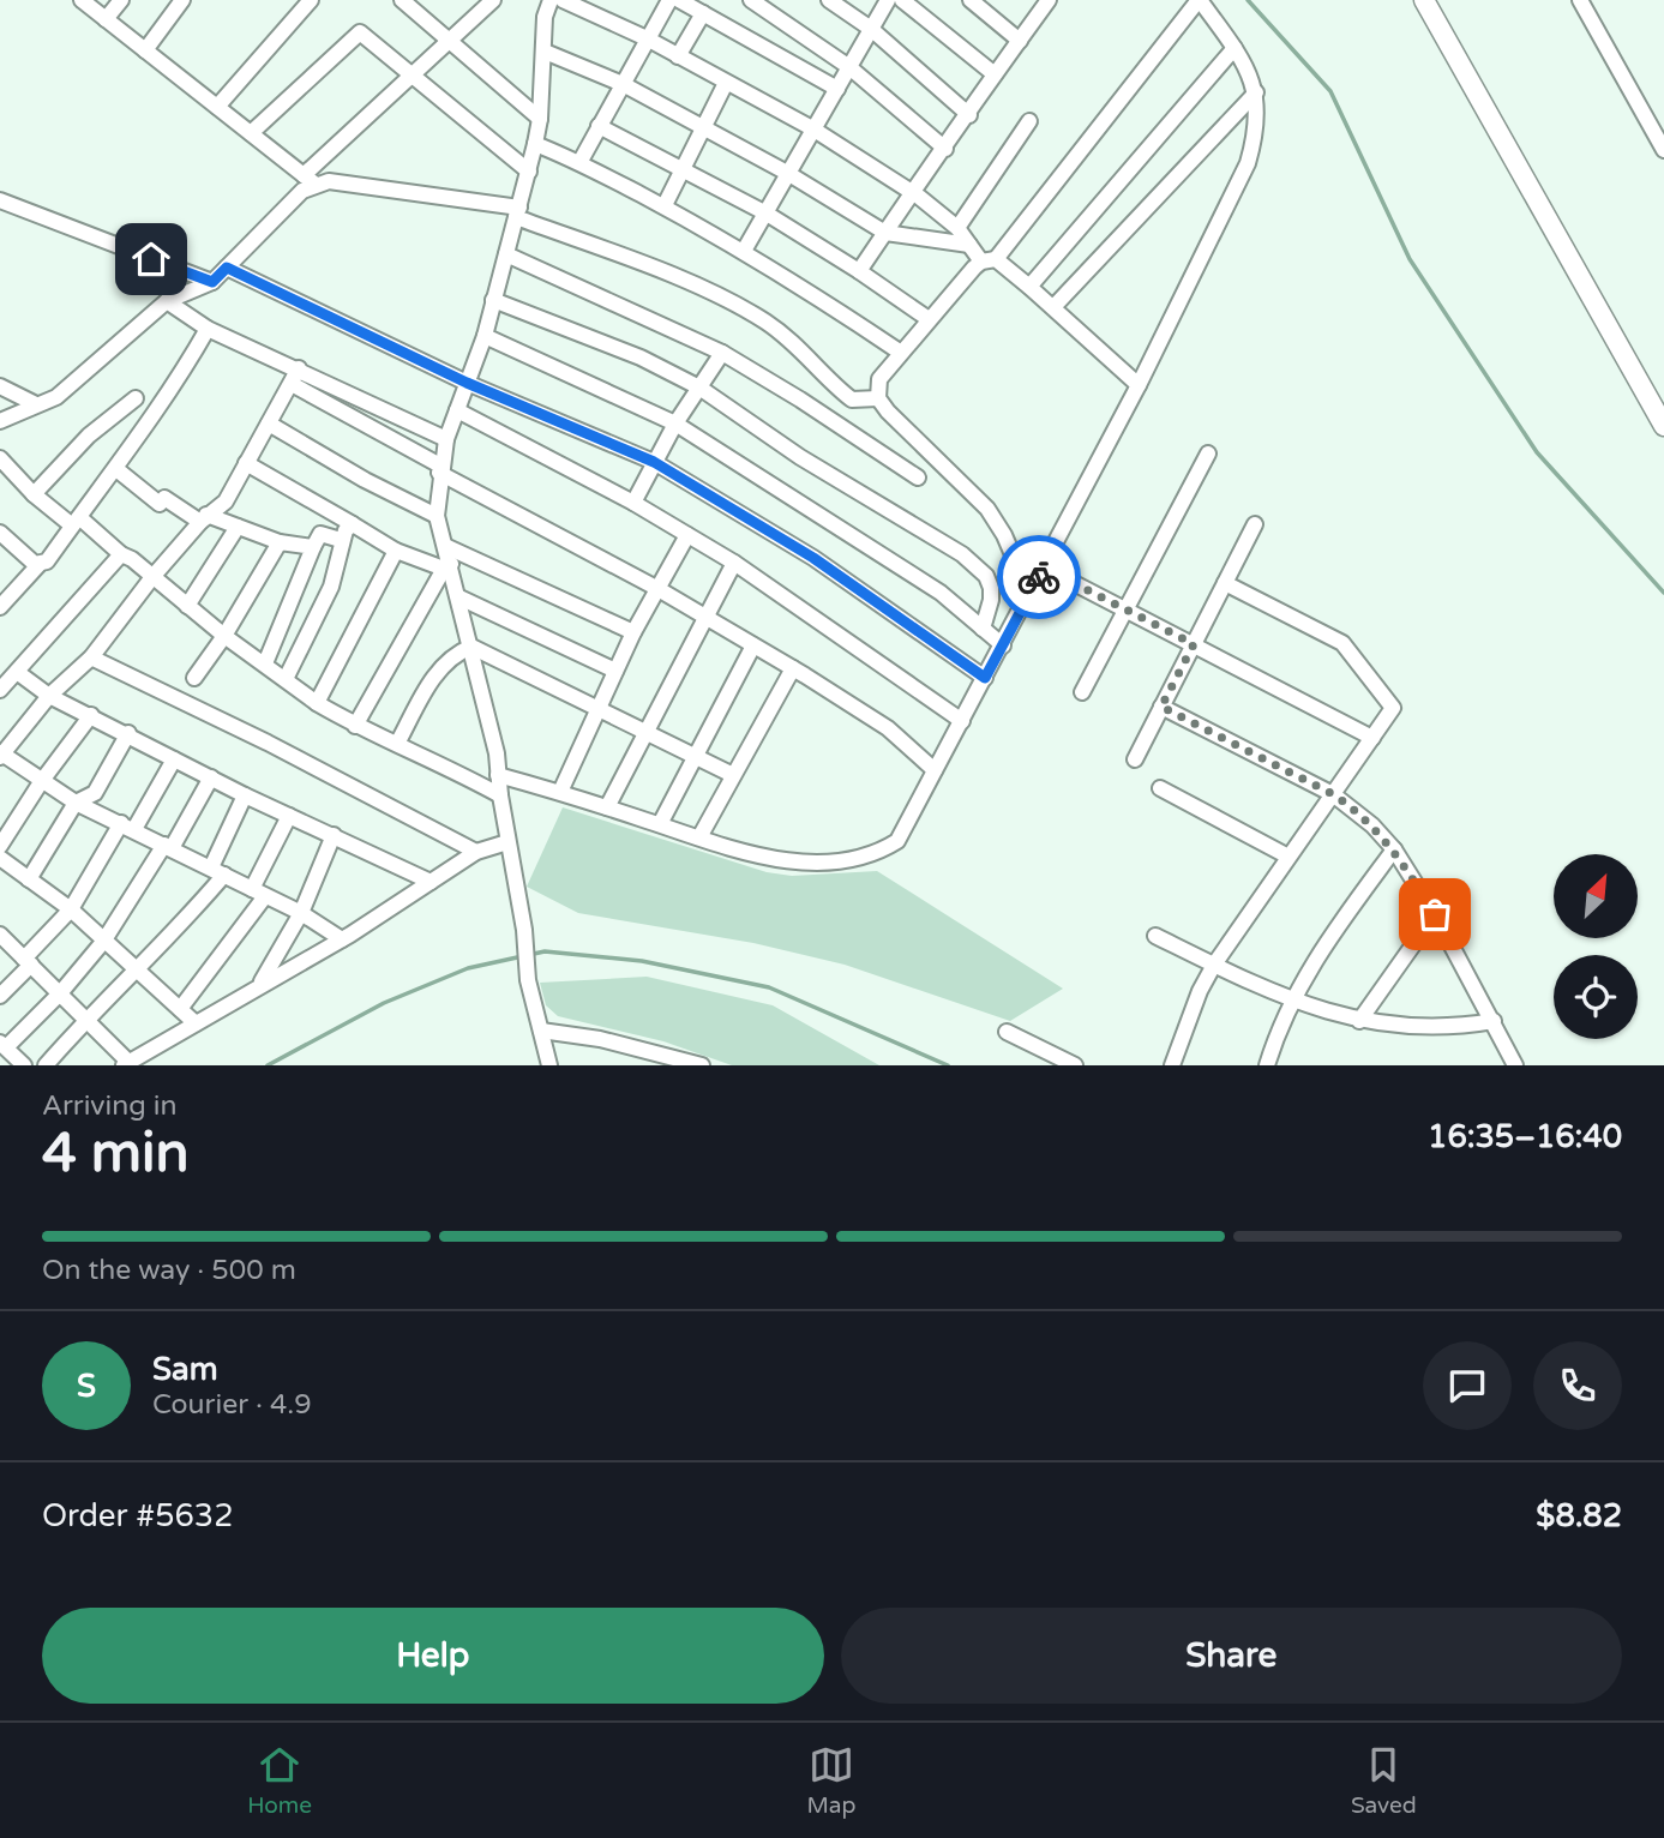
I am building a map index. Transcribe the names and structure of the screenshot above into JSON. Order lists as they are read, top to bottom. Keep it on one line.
{"north":"top right","page":{"heading":["4 min","Arriving in","16:35–16:40"],"panel":["Sam","Courier · 4.9","Order #5632","$8.82"],"bar":"On the way · 500 m","round":"S","buttons":["Help","Share"],"tabs":["Home","Map","Saved"]}}
